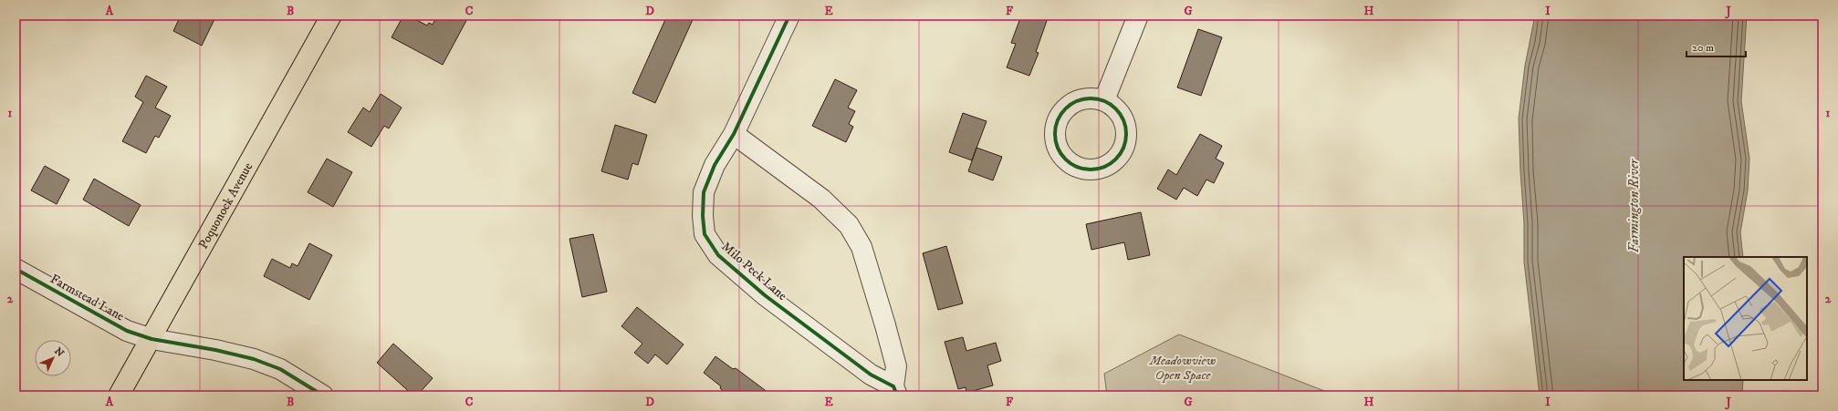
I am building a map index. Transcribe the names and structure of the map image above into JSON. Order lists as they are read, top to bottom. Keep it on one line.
{"streets":{"main road":["Poquonock Avenue"],"street":["Milo Peck Lane","Farmstead Lane"]},"crossings":[["Poquonock Avenue","Farmstead Lane"]],"water":["Farmington River"],"parks":["Meadowview Open Space"],"scale_bar":"20 m","north":"top right","grid":{"columns":["A","B","C","D","E","F","G","H","I","J"],"rows":["1","2"]}}
